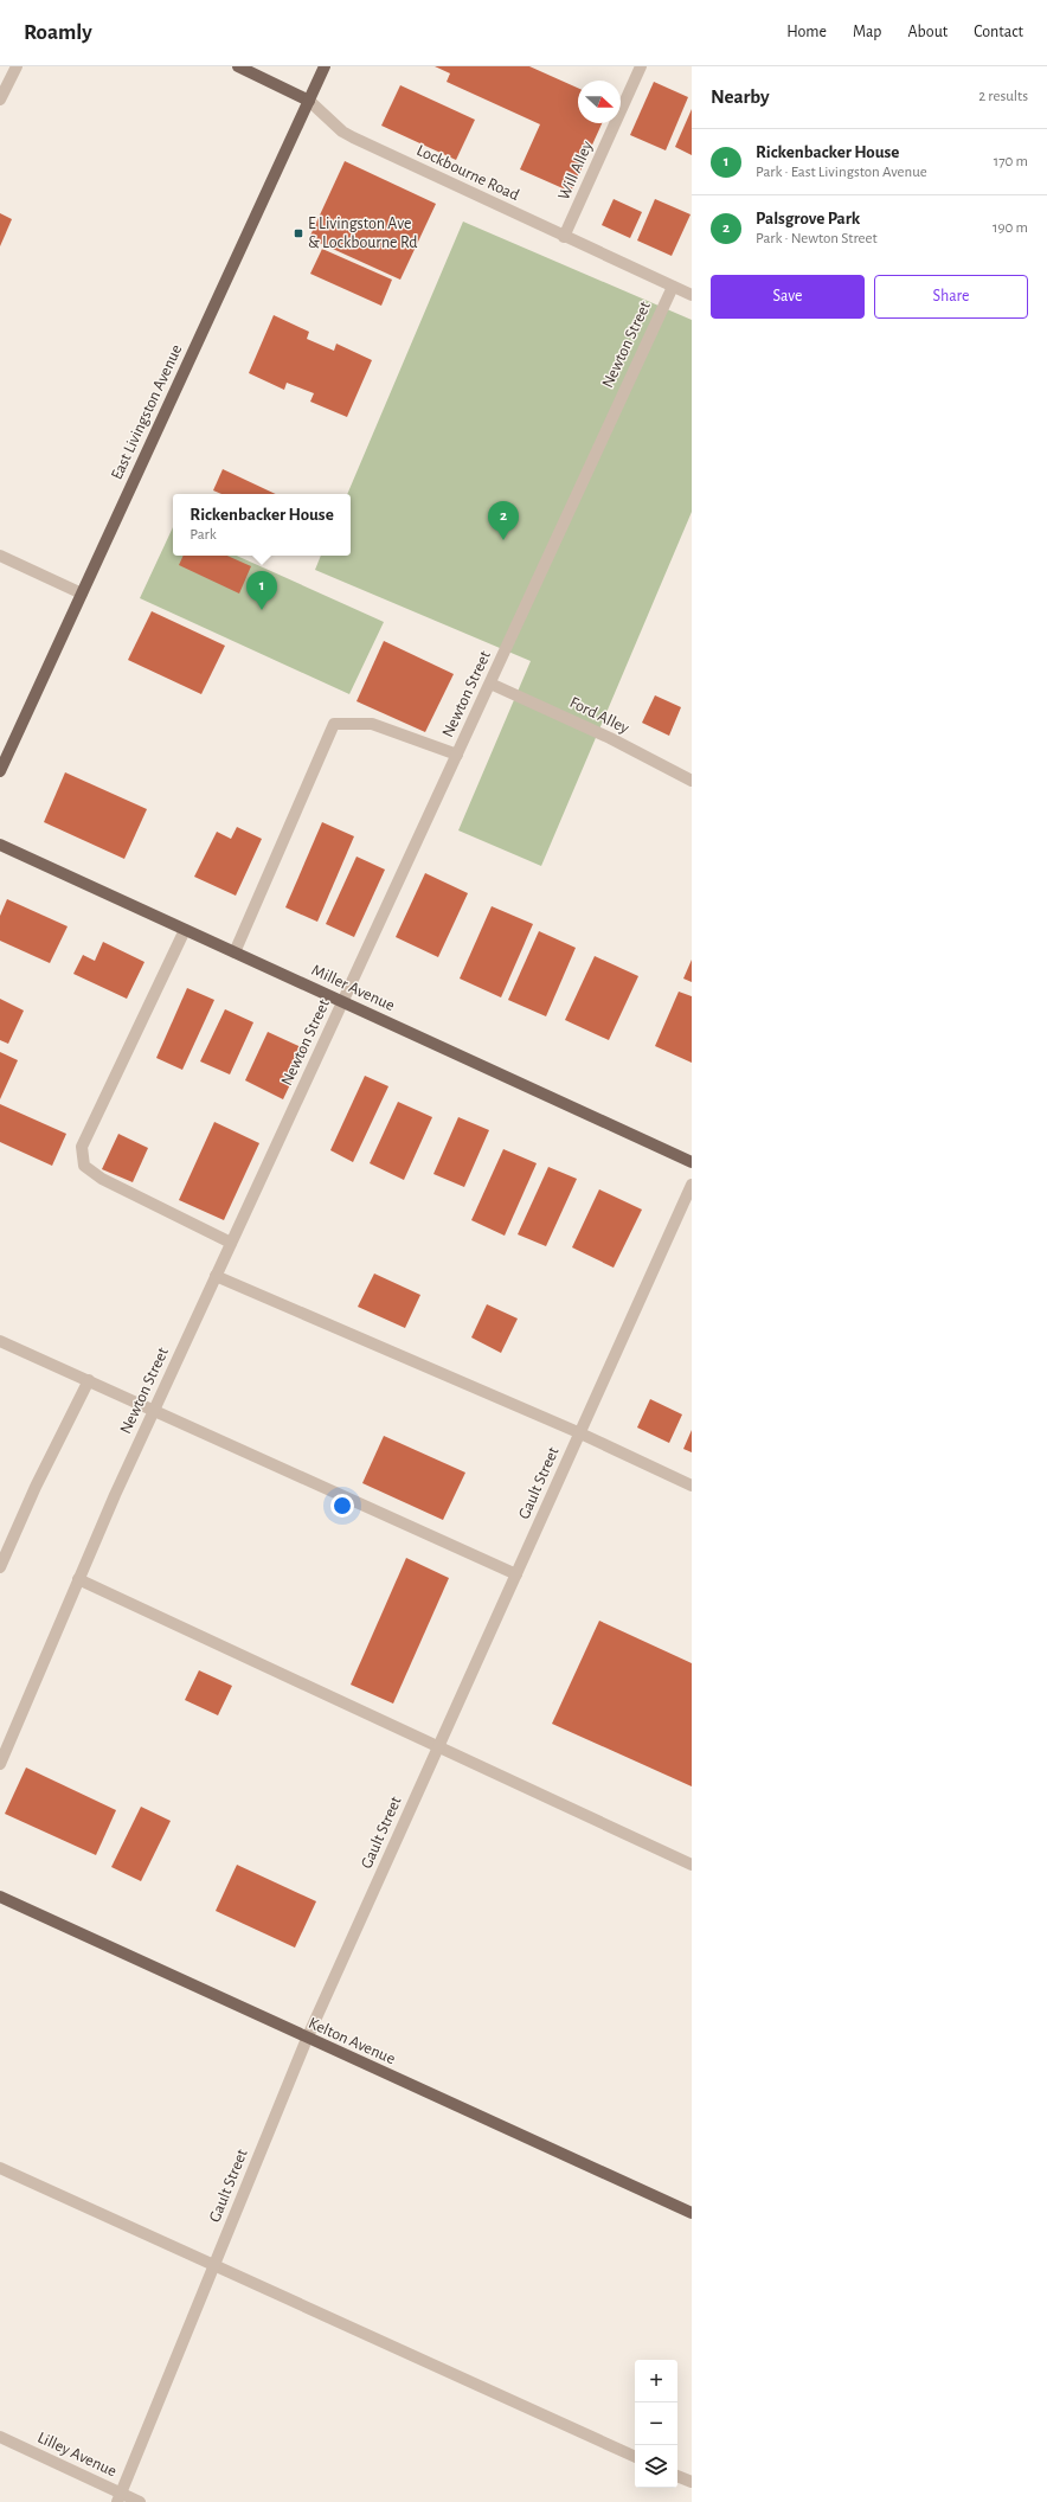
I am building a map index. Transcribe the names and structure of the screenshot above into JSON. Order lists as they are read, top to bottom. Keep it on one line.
{"streets":{"main road":["Lockbourne Road","East Livingston Avenue","Miller Avenue","Kelton Avenue"],"street":["Will Alley","Newton Street","Ford Alley","Gault Street","Lilley Avenue"]},"crossings":[["Will Alley","Lockbourne Road"],["Lockbourne Road","Newton Street"],["Lockbourne Road","East Livingston Avenue"],["Newton Street","Ford Alley"],["Newton Street","Miller Avenue"],["Gault Street","Kelton Avenue"],["Gault Street","Lilley Avenue"]],"places":{"transit":["E Livingston Ave & Lockbourne Rd"]},"north":"right","page":{"header":"Roamly","nav":["Home","Map","About","Contact"],"heading":["Nearby","2 results"],"list":[{"mark":"1","name":"Rickenbacker House","note":"Park · East Livingston Avenue","value":"170 m"},{"mark":"2","name":"Palsgrove Park","note":"Park · Newton Street","value":"190 m"}],"buttons":["Save","Share"],"popup":["Rickenbacker House","Park"],"pins":["2","1"],"map_buttons":["+","−"]}}
